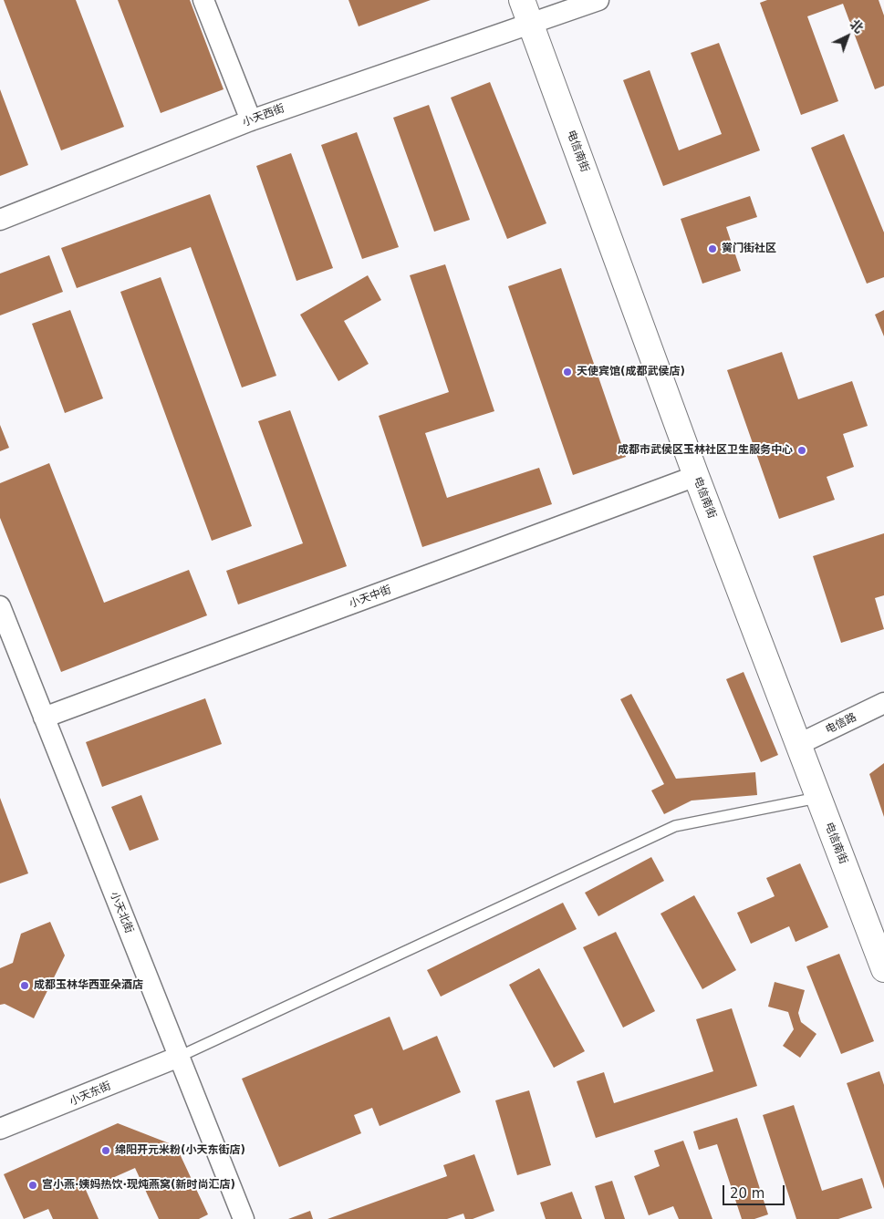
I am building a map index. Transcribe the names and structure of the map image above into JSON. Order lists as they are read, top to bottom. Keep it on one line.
{"streets":{"street":["小天西街","电信南街","小天中街","电信路","小天北街","小天东街"]},"crossings":[["小天西街","电信南街"],["电信南街","小天中街"],["电信南街","电信路"],["小天中街","小天北街"],["小天北街","小天东街"]],"places":["黉门街社区","天使宾馆(成都武侯店)","成都市武侯区玉林社区卫生服务中心","成都玉林华西亚朵酒店","绵阳开元米粉(小天东街店)","宫小燕·姨妈热饮·现炖燕窝(新时尚汇店)"],"scale_bar":"20 m","north":"top right"}
